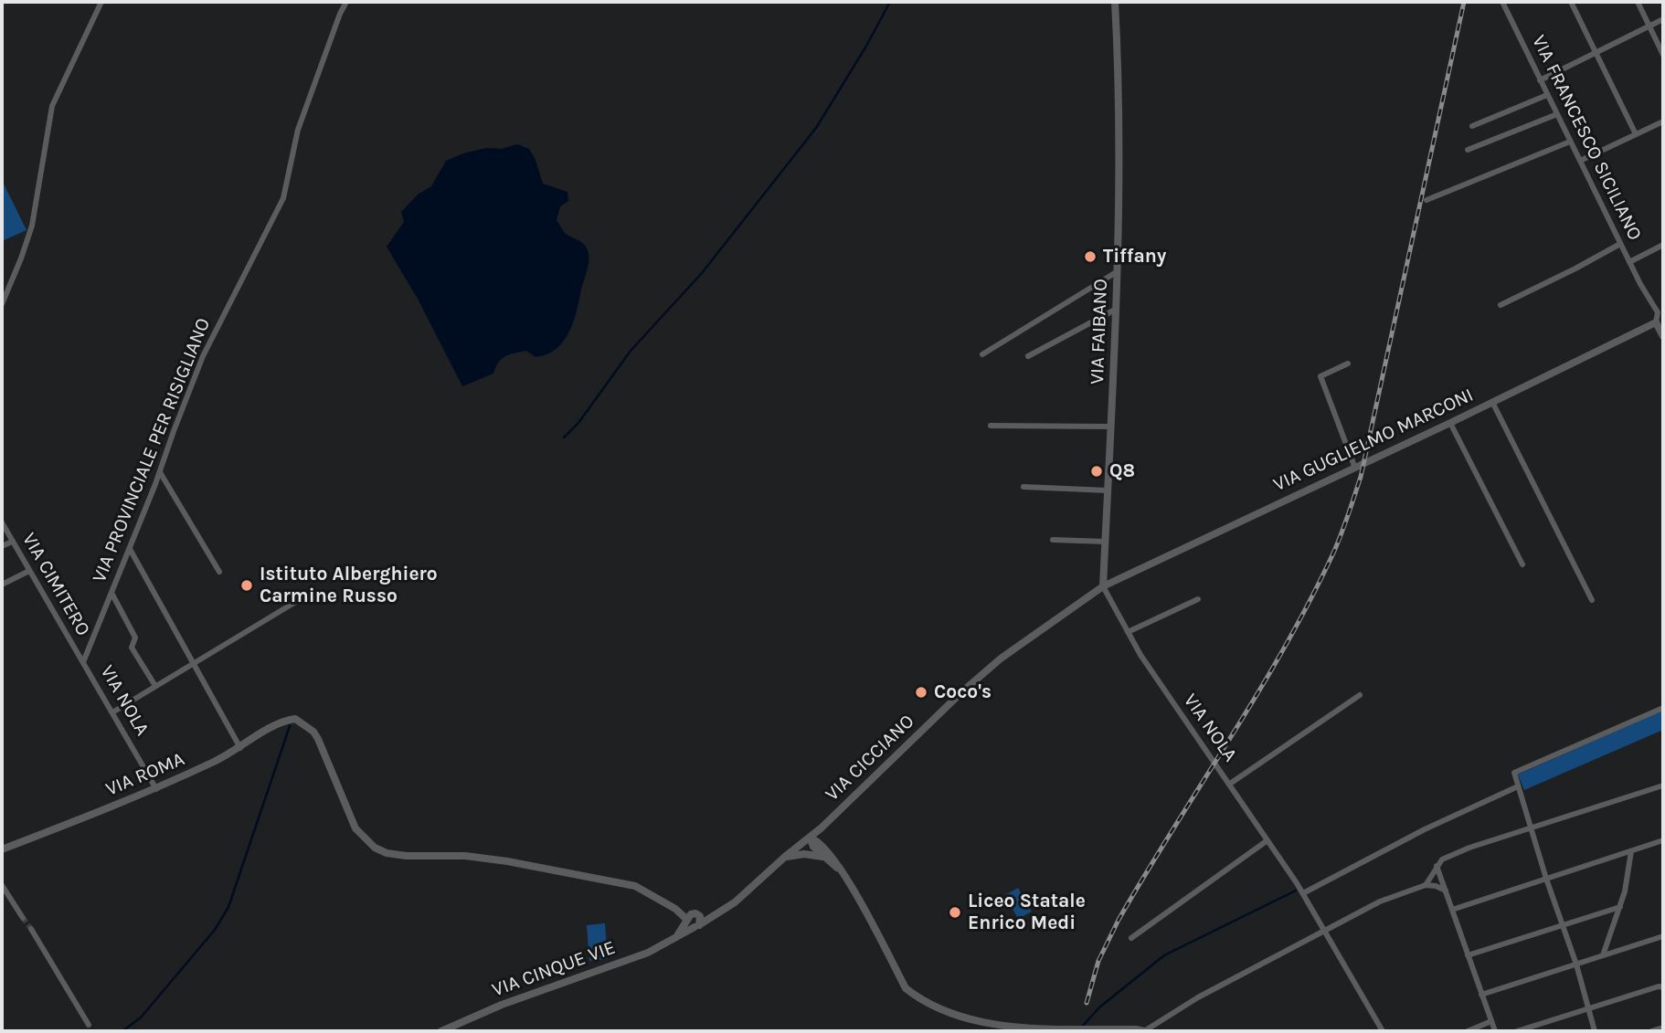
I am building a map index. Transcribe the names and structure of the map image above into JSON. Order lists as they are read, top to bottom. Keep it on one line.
{"streets":{"street":["VIA FRANCESCO SICILIANO","VIA FAIBANO","VIA GUGLIELMO MARCONI","VIA PROVINCIALE PER RISIGLIANO","VIA CIMITERO","VIA NOLA","VIA CICCIANO","VIA ROMA","VIA CINQUE VIE"]},"crossings":[["VIA FRANCESCO SICILIANO","VIA GUGLIELMO MARCONI"],["VIA FAIBANO","VIA GUGLIELMO MARCONI"],["VIA FAIBANO","VIA NOLA"],["VIA FAIBANO","VIA CICCIANO"],["VIA GUGLIELMO MARCONI","VIA NOLA"],["VIA GUGLIELMO MARCONI","VIA CICCIANO"],["VIA PROVINCIALE PER RISIGLIANO","VIA CIMITERO"],["VIA PROVINCIALE PER RISIGLIANO","VIA NOLA"],["VIA CIMITERO","VIA NOLA"],["VIA NOLA","VIA CICCIANO"],["VIA NOLA","VIA ROMA"],["VIA CICCIANO","VIA ROMA"],["VIA CICCIANO","VIA CINQUE VIE"],["VIA ROMA","VIA CINQUE VIE"]],"places":["Tiffany","Q8","Istituto Alberghiero Carmine Russo","Coco's","Liceo Statale Enrico Medi"]}
